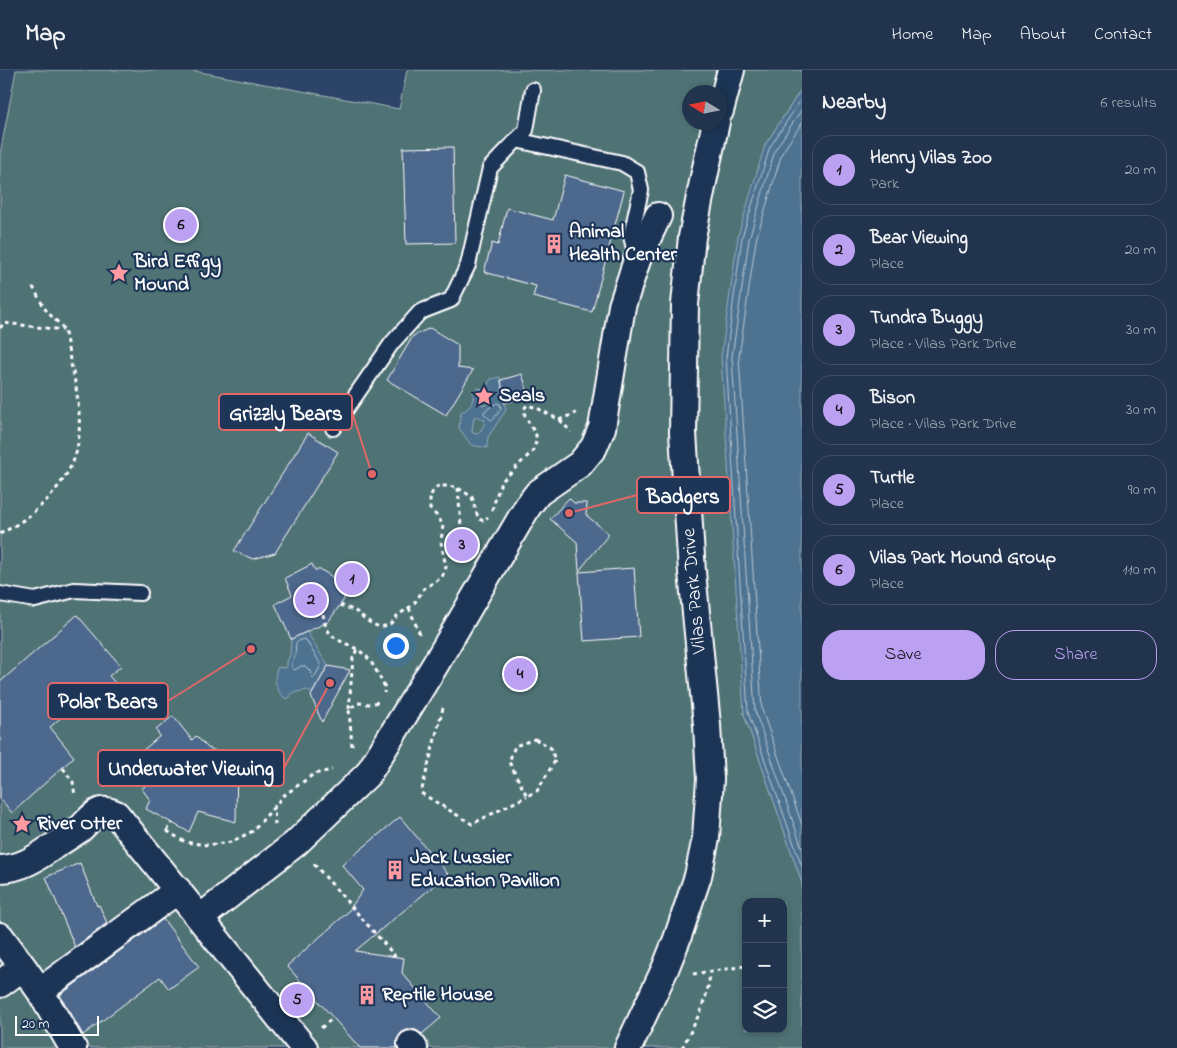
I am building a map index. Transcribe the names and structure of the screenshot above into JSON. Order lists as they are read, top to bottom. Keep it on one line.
{"streets":{"street":["Vilas Park Drive"]},"places":{"building":["Animal Health Center","Jack Lussier Education Pavilion","Reptile House"],"place":["Bird Effigy Mound","Seals","River Otter"],"other":["Grizzly Bears","Badgers","Polar Bears","Underwater Viewing"]},"scale_bar":"20 m","north":"left","page":{"header":"Map","nav":["Home","Map","About","Contact"],"heading":["Nearby","6 results"],"list":[{"mark":"1","name":"Henry Vilas Zoo","note":"Park","value":"20 m"},{"mark":"2","name":"Bear Viewing","note":"Place","value":"20 m"},{"mark":"3","name":"Tundra Buggy","note":"Place · Vilas Park Drive","value":"30 m"},{"mark":"4","name":"Bison","note":"Place · Vilas Park Drive","value":"30 m"},{"mark":"5","name":"Turtle","note":"Place","value":"90 m"},{"mark":"6","name":"Vilas Park Mound Group","note":"Place","value":"110 m"}],"pins":["6","3","1","2","4","5"],"buttons":["Save","Share"],"map_buttons":["+","−"],"scale":"20 m"}}
